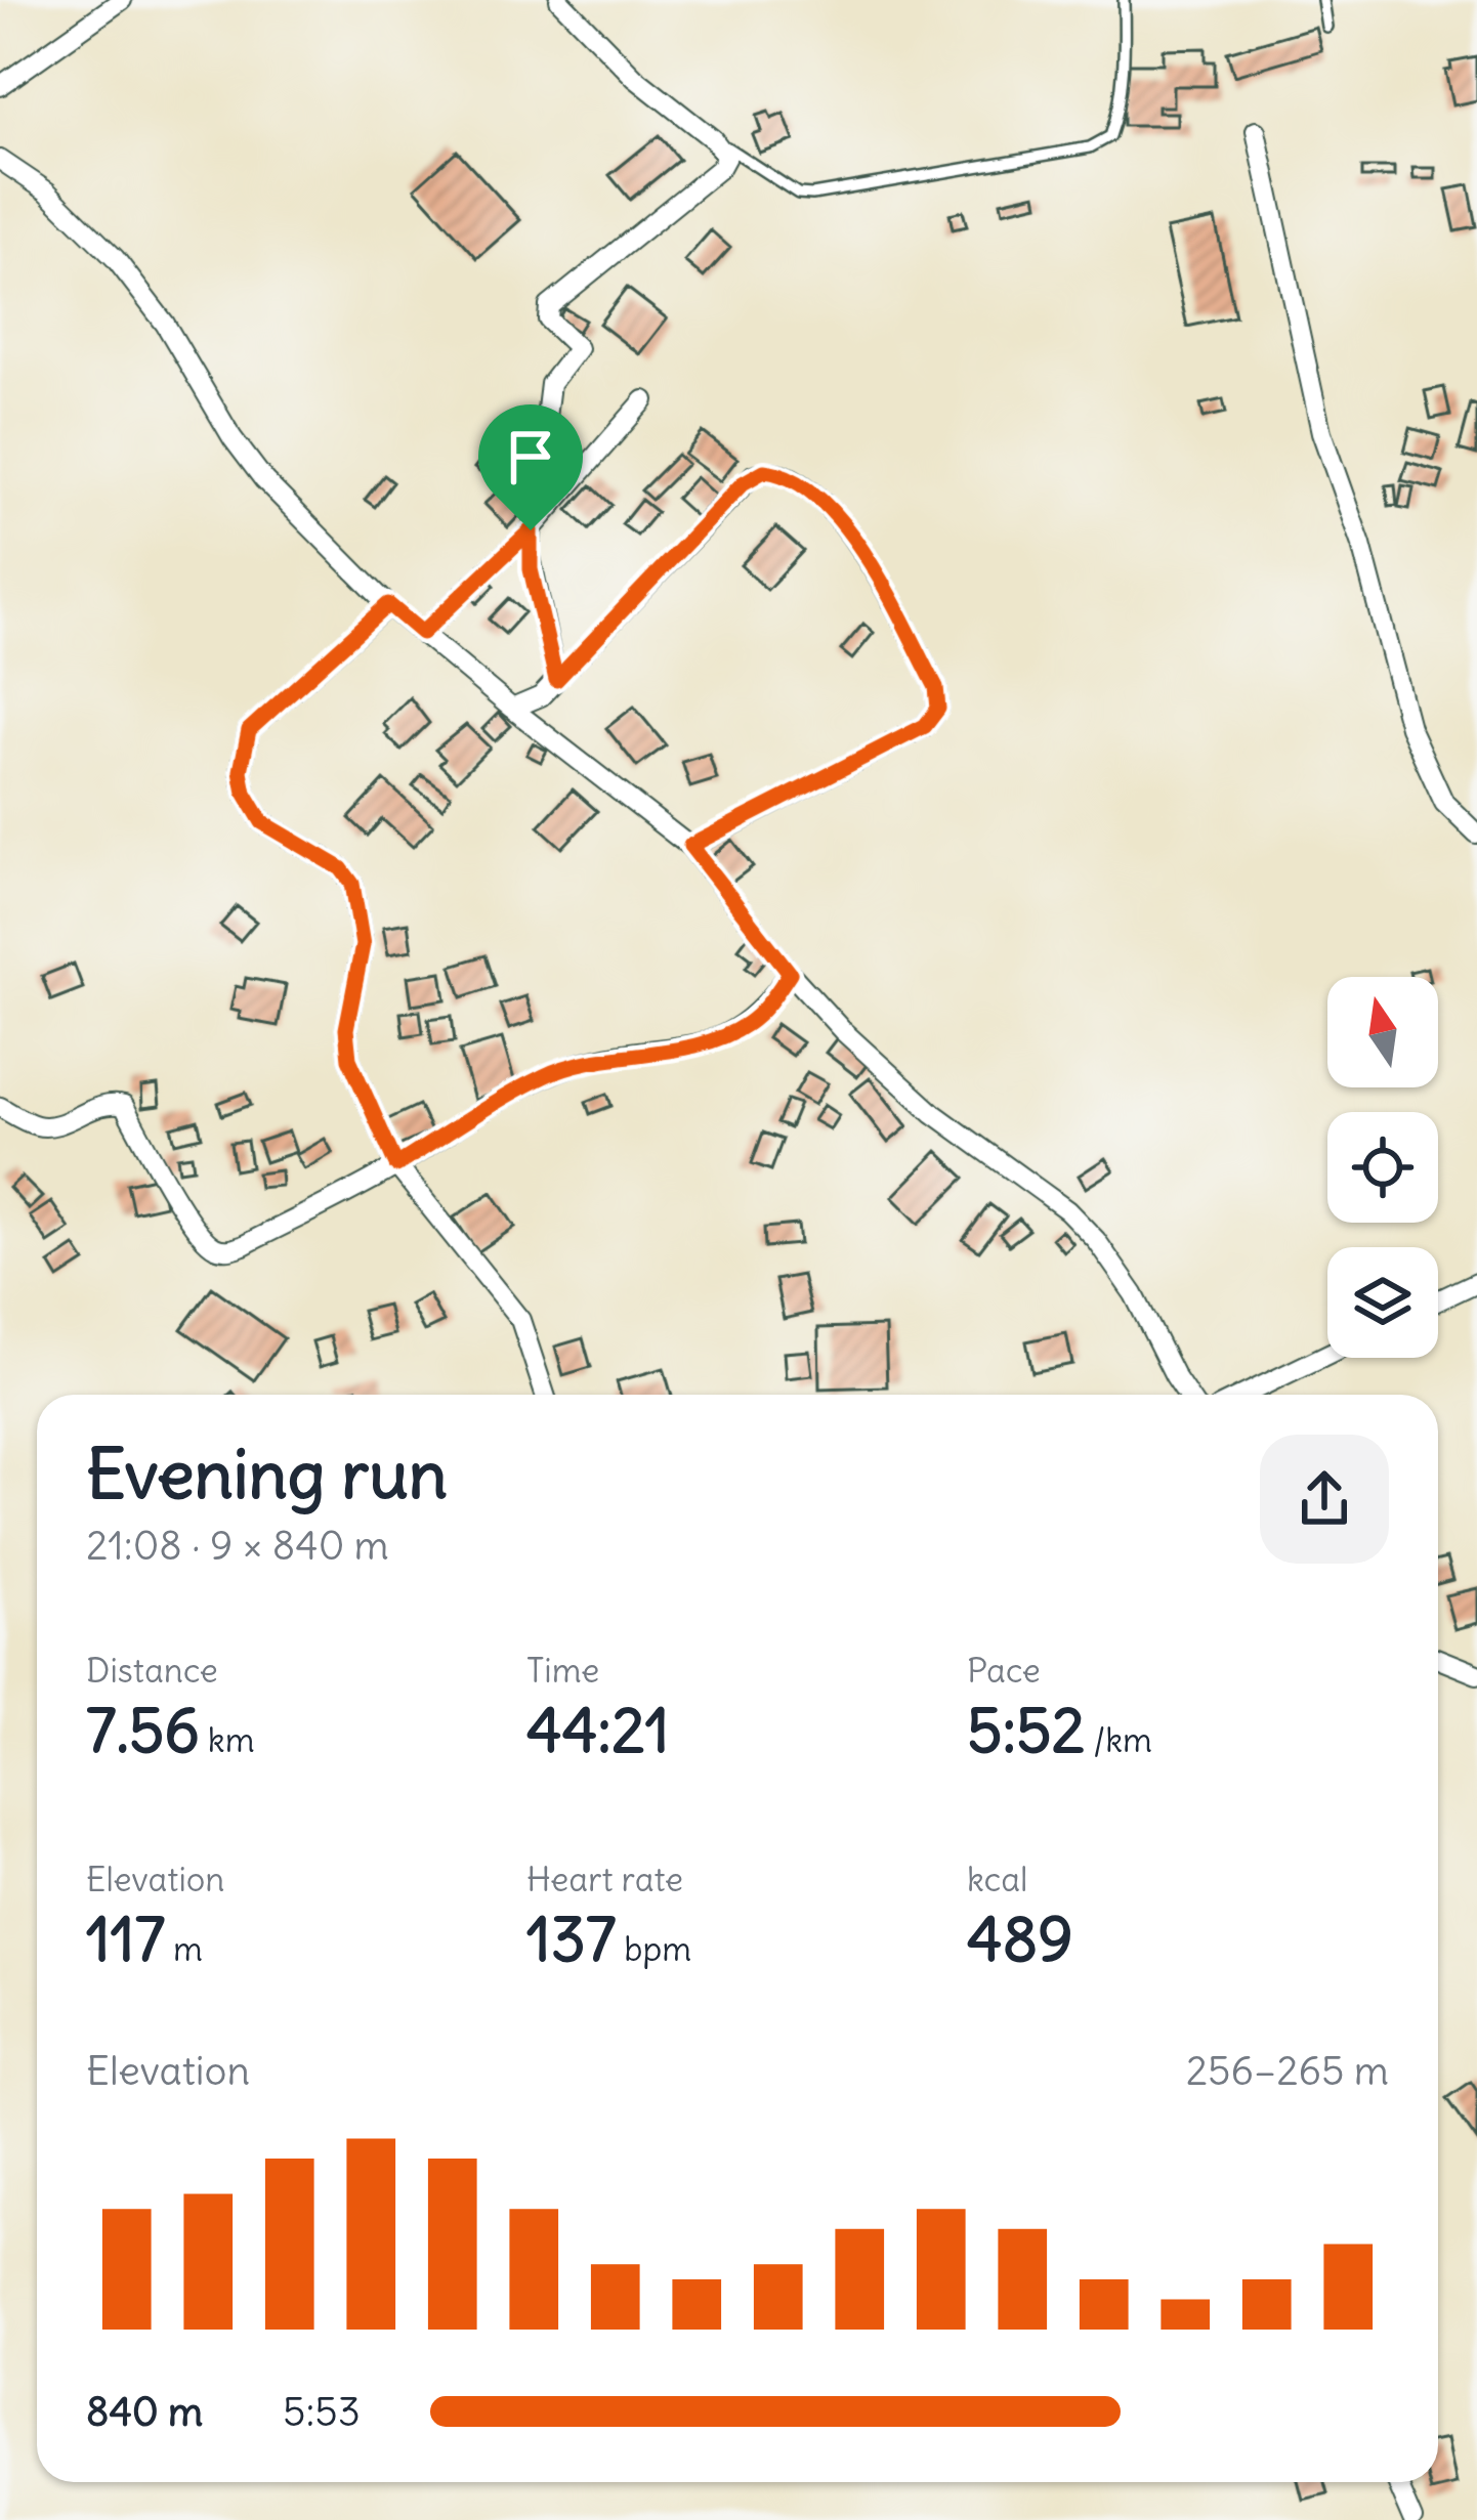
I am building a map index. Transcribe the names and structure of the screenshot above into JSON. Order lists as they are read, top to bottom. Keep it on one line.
{"north":"top","page":{"heading":["Evening run","21:08 · 9 × 840 m"],"stats":[["Distance","7.56 km"],["Time","44:21"],["Pace","5:52 /km"],["Elevation","117 m"],["Heart rate","137 bpm"],["kcal","489"]],"chart":["Elevation","256–265 m"],"list":[{"name":"840 m","note":"5:53"}]}}
